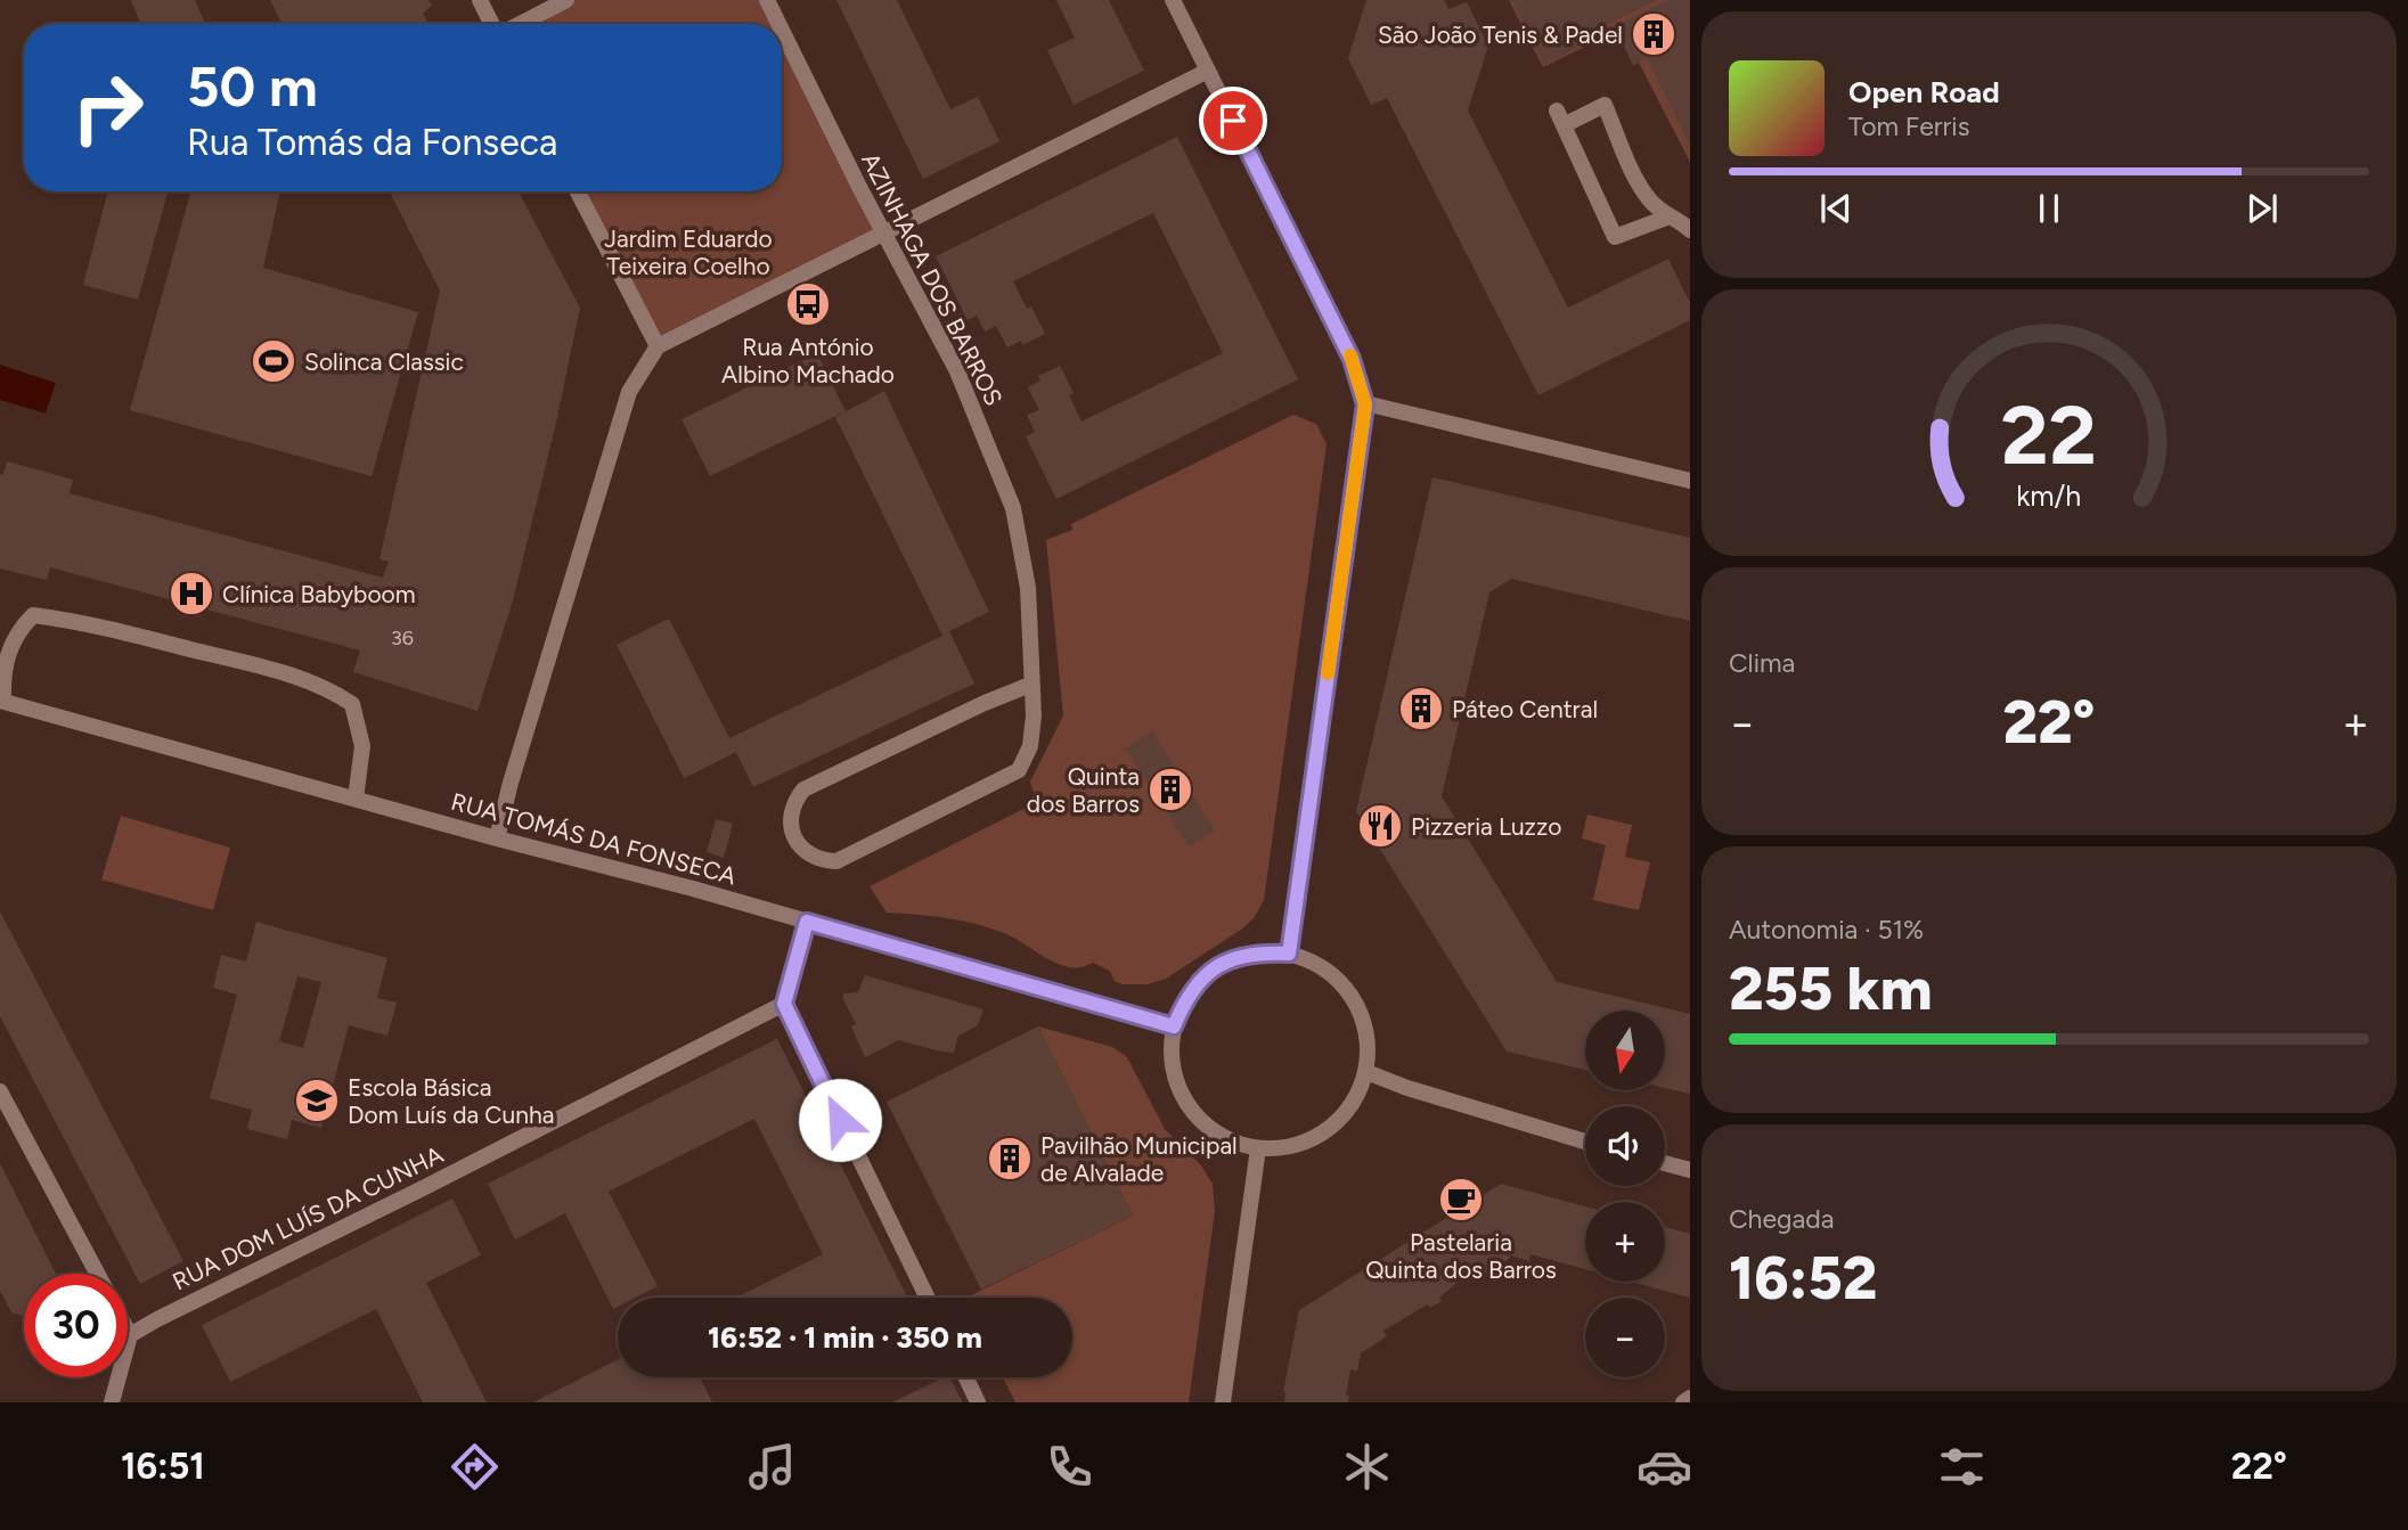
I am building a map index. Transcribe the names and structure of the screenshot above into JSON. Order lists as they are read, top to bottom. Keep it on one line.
{"streets":{"street":["AZINHAGA DOS BARROS","RUA TOMÁS DA FONSECA","RUA DOM LUÍS DA CUNHA"]},"parks":["Jardim Eduardo Teixeira Coelho"],"places":{"building":["São João Tenis & Padel","Páteo Central","Quinta dos Barros","Pavilhão Municipal de Alvalade"],"bus stop":["Rua António Albino Machado"],"sports":["Solinca Classic"],"hospital":["Clínica Babyboom"],"restaurant":["Pizzeria Luzzo"],"school or university":["Escola Básica Dom Luís da Cunha"],"cafe":["Pastelaria Quinta dos Barros"]},"house_numbers":["36"],"north":"bottom","page":{"turn":["50 m","Rua Tomás da Fonseca"],"song":["Open Road","Tom Ferris"],"tile":["Clima",["Autonomia · 51%","255 km"],["Chegada","16:52"]],"heat":["−","22°","+"],"map_buttons":["+","−"],"limit":"30","trip":"16:52 · 1 min · 350 m","tabs":["16:51","22°"],"gauge":["22","km/h"]}}
